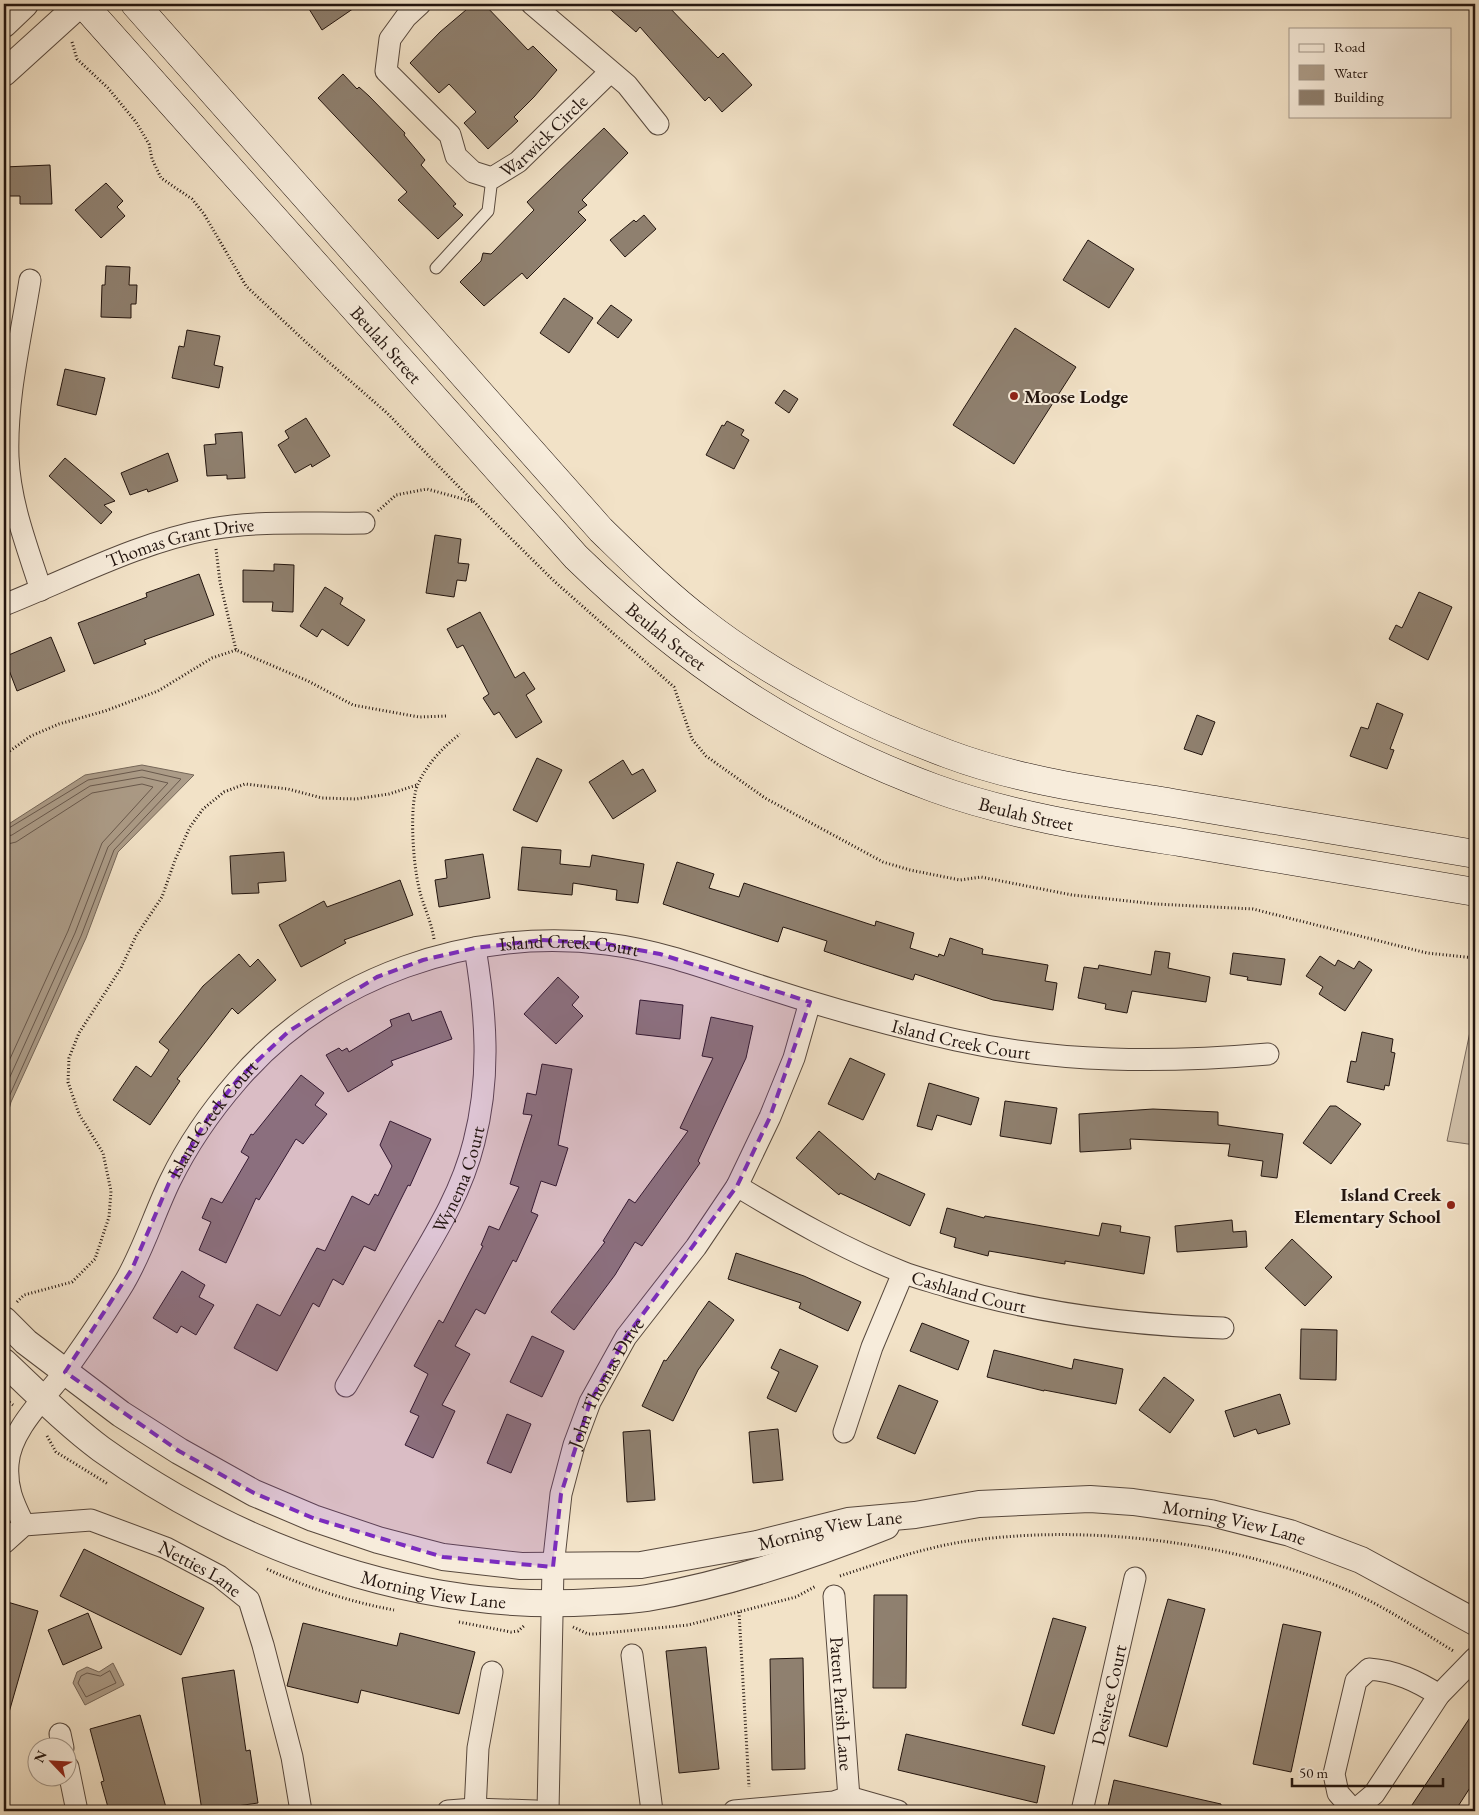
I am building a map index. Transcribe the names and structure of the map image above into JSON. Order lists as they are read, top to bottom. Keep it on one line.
{"streets":{"main road":["Beulah Street"],"street":["Warwick Circle","Thomas Grant Drive","Island Creek Court","Wynema Court","Cashland Court","John Thomas Drive","Morning View Lane","Netties Lane","Desiree Court","Patent Parish Lane"]},"crossings":[["Island Creek Court","Wynema Court"],["Island Creek Court","John Thomas Drive"],["Island Creek Court","Morning View Lane"],["Cashland Court","John Thomas Drive"],["John Thomas Drive","Morning View Lane"]],"places":["Moose Lodge","Island Creek Elementary School"],"legend":["Road","Water","Building"],"scale_bar":"50 m","north":"top left"}
